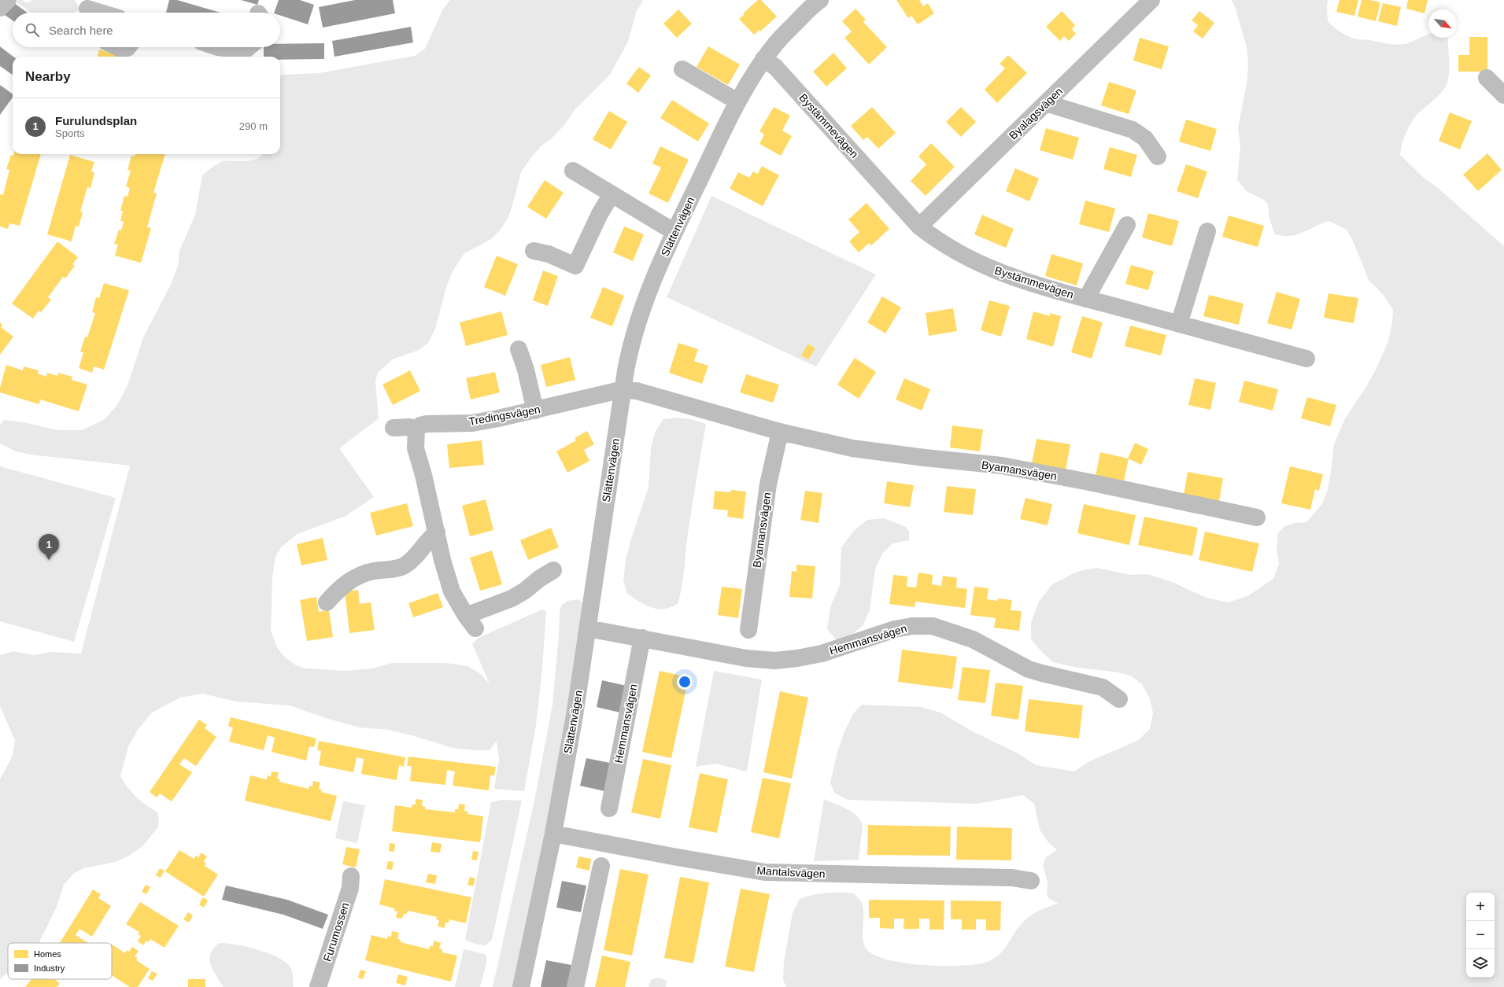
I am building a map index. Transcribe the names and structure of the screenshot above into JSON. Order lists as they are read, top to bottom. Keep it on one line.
{"streets":{"street":["Byalagsvägen","Bystämmevägen","Slättenvägen","Tredingsvägen","Byamansvägen","Hemmansvägen","Mantalsvägen","Furumossen"]},"crossings":[["Byalagsvägen","Bystämmevägen"],["Bystämmevägen","Slättenvägen"],["Slättenvägen","Tredingsvägen"],["Slättenvägen","Byamansvägen"],["Slättenvägen","Hemmansvägen"],["Slättenvägen","Mantalsvägen"],["Tredingsvägen","Byamansvägen"]],"legend":["Homes","Industry"],"north":"bottom right","page":{"search":"Search here","heading":"Nearby","list":[{"mark":"1","name":"Furulundsplan","note":"Sports","value":"290 m"}],"pins":"1","map_buttons":["+","−"]}}
